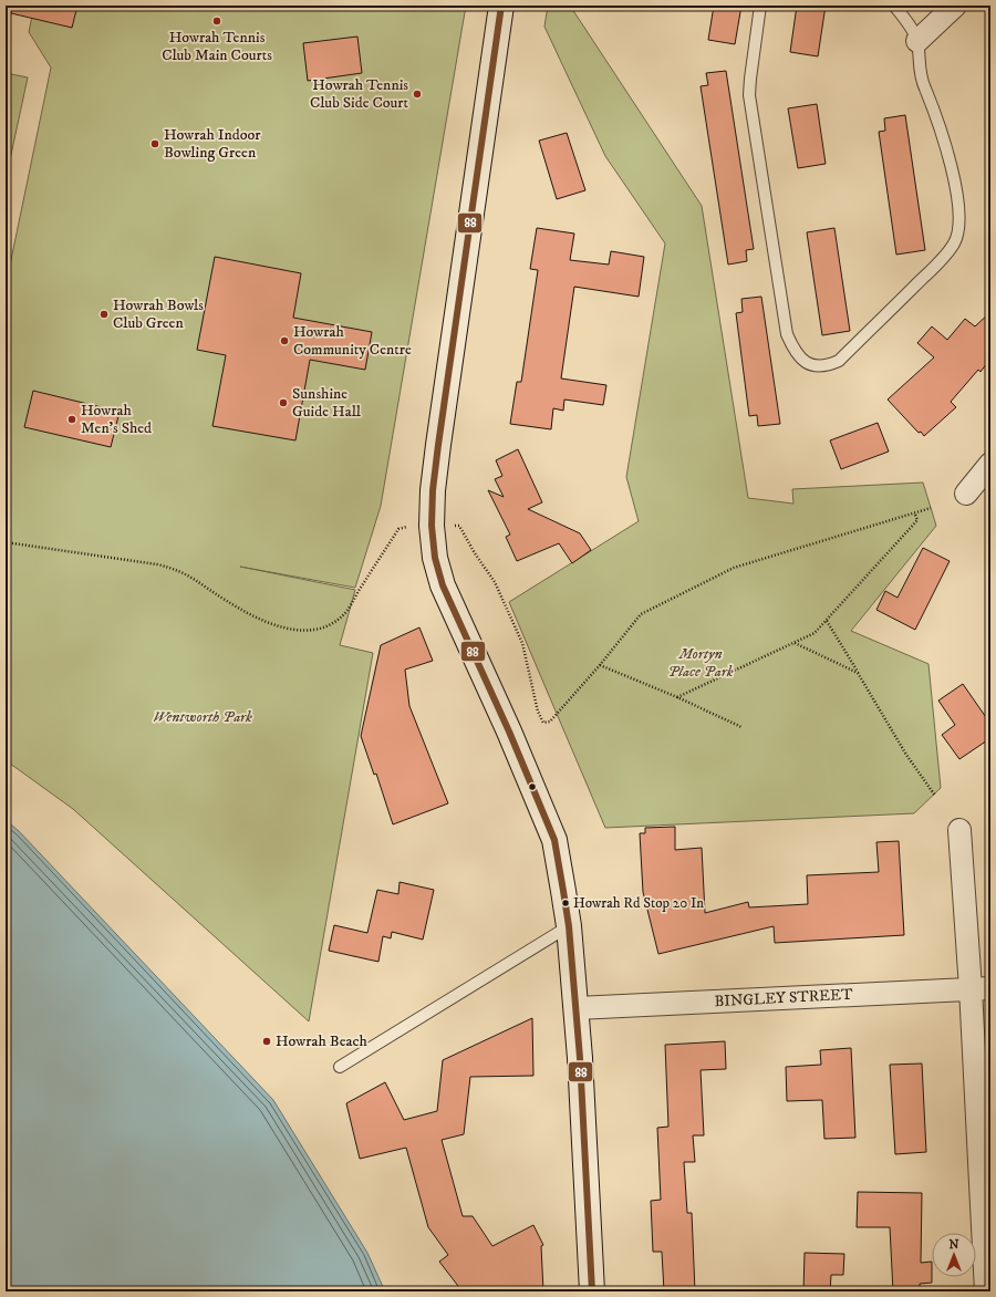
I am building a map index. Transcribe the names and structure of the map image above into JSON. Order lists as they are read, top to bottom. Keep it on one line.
{"streets":{"street":["BINGLEY STREET"]},"parks":["Mortyn Place Park","Wentworth Park"],"places":["Howrah Tennis Club Main Courts","Howrah Tennis Club Side Court","Howrah Indoor Bowling Green","Howrah Bowls Club Green","Howrah Community Centre","Sunshine Guide Hall","Howrah Men's Shed","Howrah Rd Stop 20 In","Howrah Beach"],"lines":["transit line 88"],"north":"top"}
